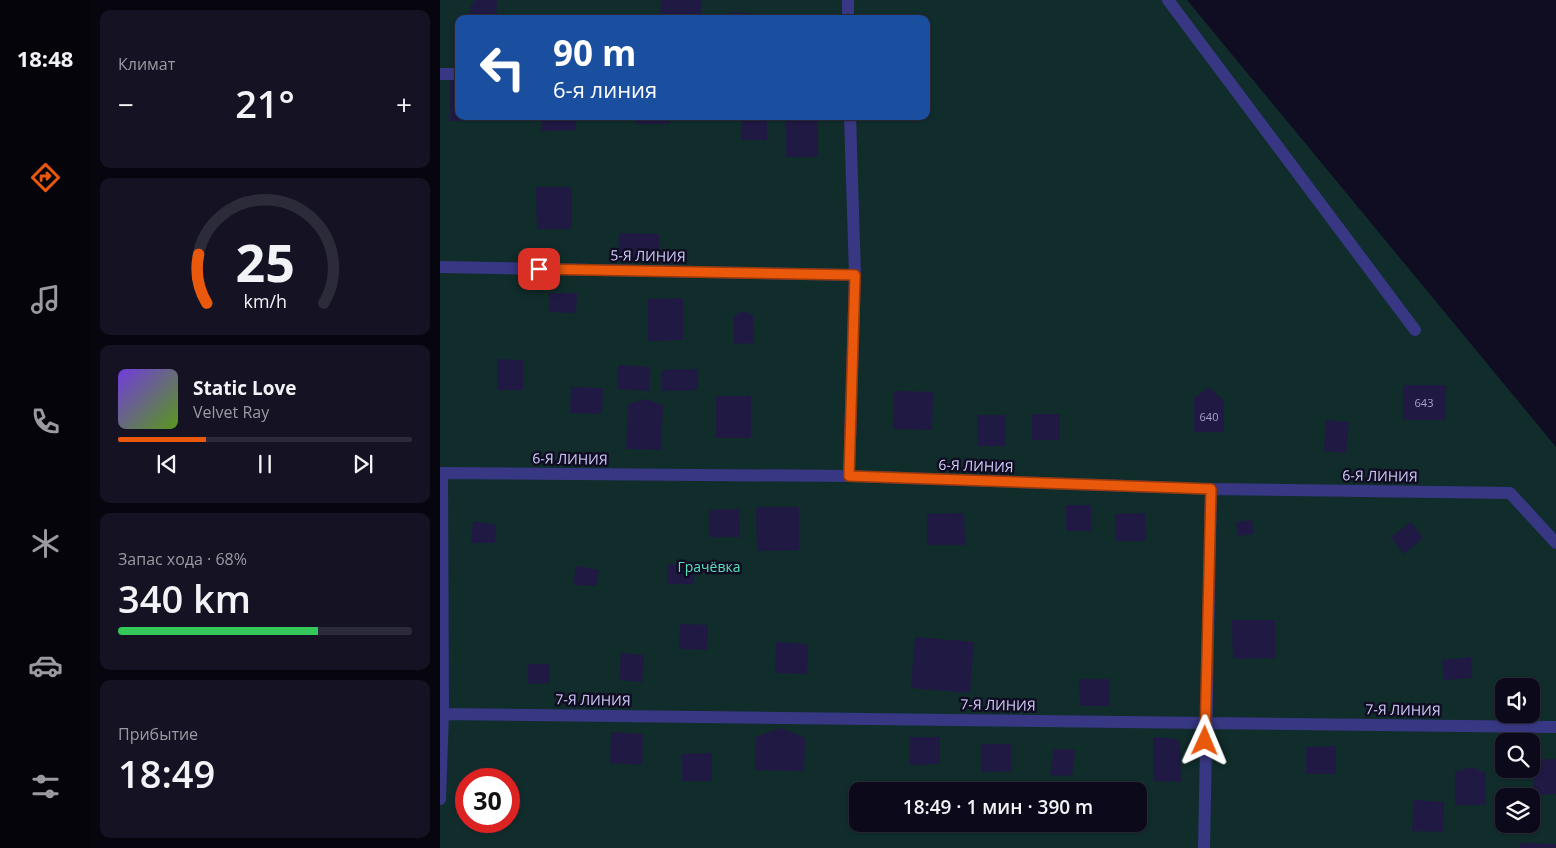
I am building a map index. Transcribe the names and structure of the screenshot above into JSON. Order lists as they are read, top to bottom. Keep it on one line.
{"streets":{"street":["5-Я ЛИНИЯ","6-Я ЛИНИЯ","7-Я ЛИНИЯ"]},"parks":["Грачёвка"],"house_numbers":["643","640"],"page":{"tabs":"18:48","tile":["Климат",["Запас хода · 68%","340 km"],["Прибытие","18:49"]],"turn":["90 m","6-я линия"],"heat":["−","21°","+"],"song":["Static Love","Velvet Ray"],"limit":"30","trip":"18:49 · 1 мин · 390 m","gauge":["25","km/h"]}}
